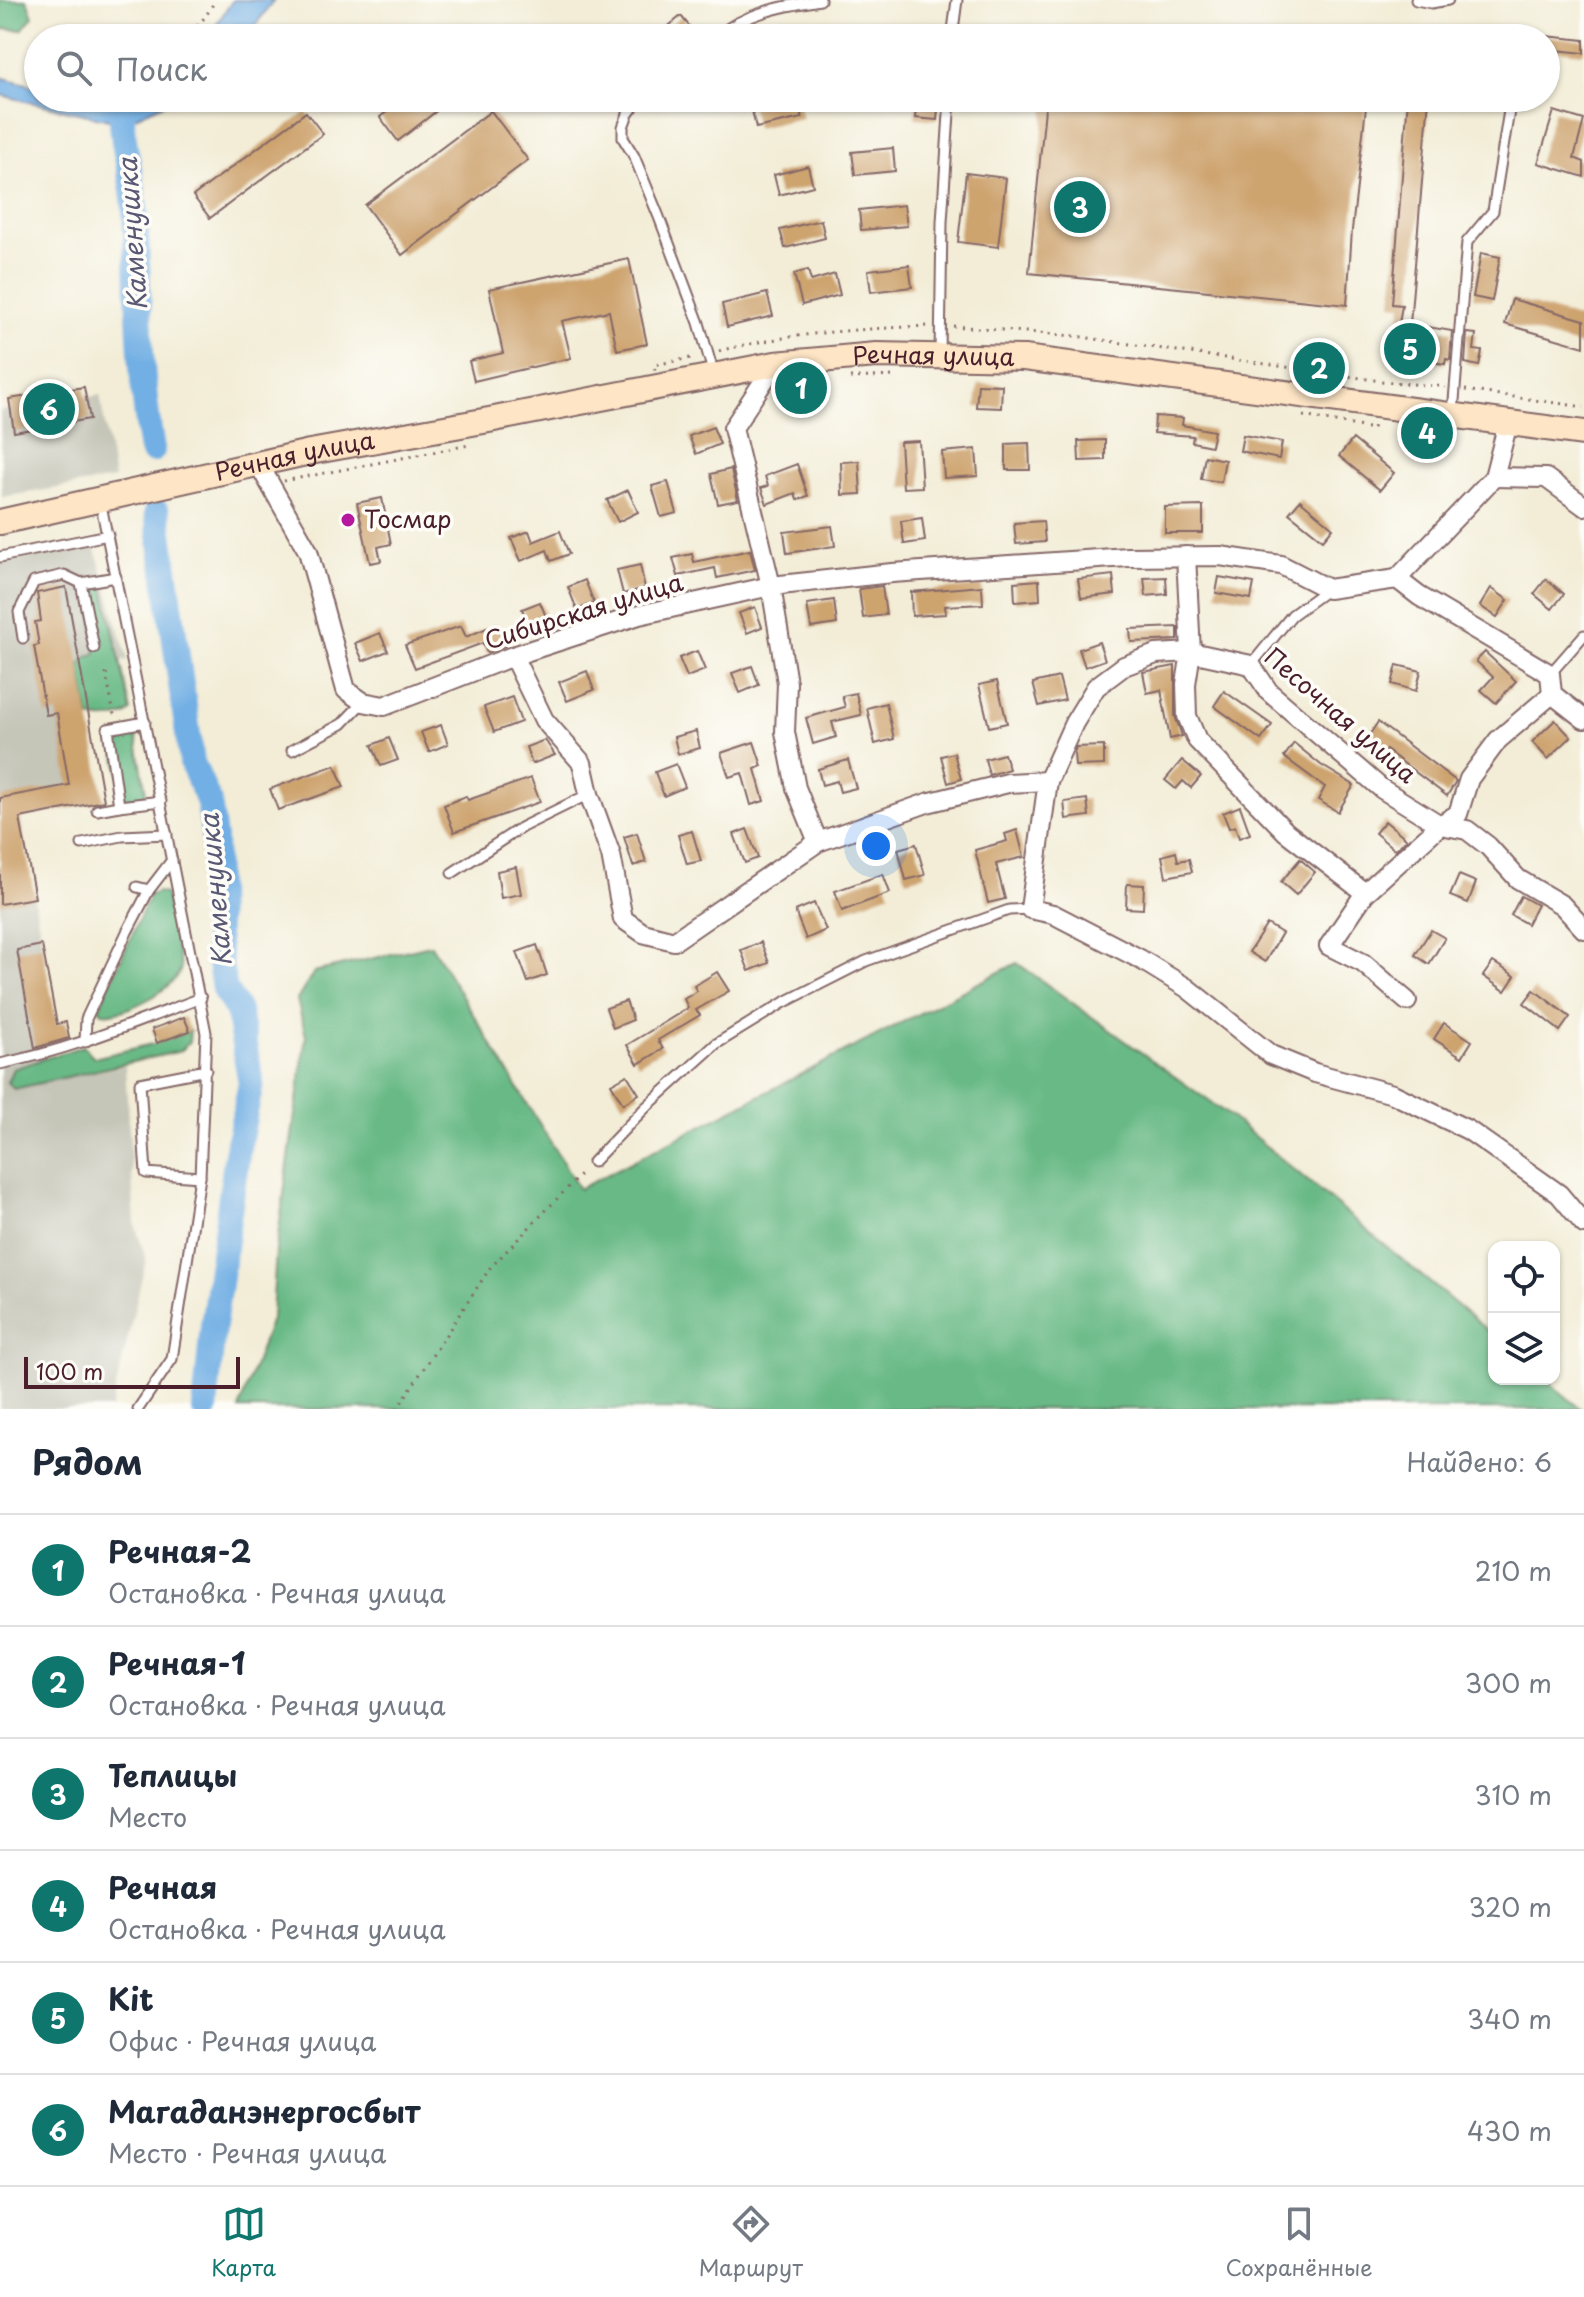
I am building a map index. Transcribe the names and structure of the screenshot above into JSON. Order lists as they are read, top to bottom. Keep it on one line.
{"streets":{"main road":["Речная улица"],"street":["Сибирская улица","Песочная улица"]},"water":["Каменушка"],"places":["Тосмар"],"scale_bar":"100 m","page":{"search":"Поиск","pins":["3","5","2","1","6","4"],"scale":"100 m","heading":["Рядом","Найдено: 6"],"list":[{"mark":"1","name":"Речная-2","note":"Остановка · Речная улица","value":"210 m"},{"mark":"2","name":"Речная-1","note":"Остановка · Речная улица","value":"300 m"},{"mark":"3","name":"Теплицы","note":"Место","value":"310 m"},{"mark":"4","name":"Речная","note":"Остановка · Речная улица","value":"320 m"},{"mark":"5","name":"Kit","note":"Офис · Речная улица","value":"340 m"},{"mark":"6","name":"Магаданэнергосбыт","note":"Место · Речная улица","value":"430 m"}],"nav":["Карта","Маршрут","Сохранённые"]}}
